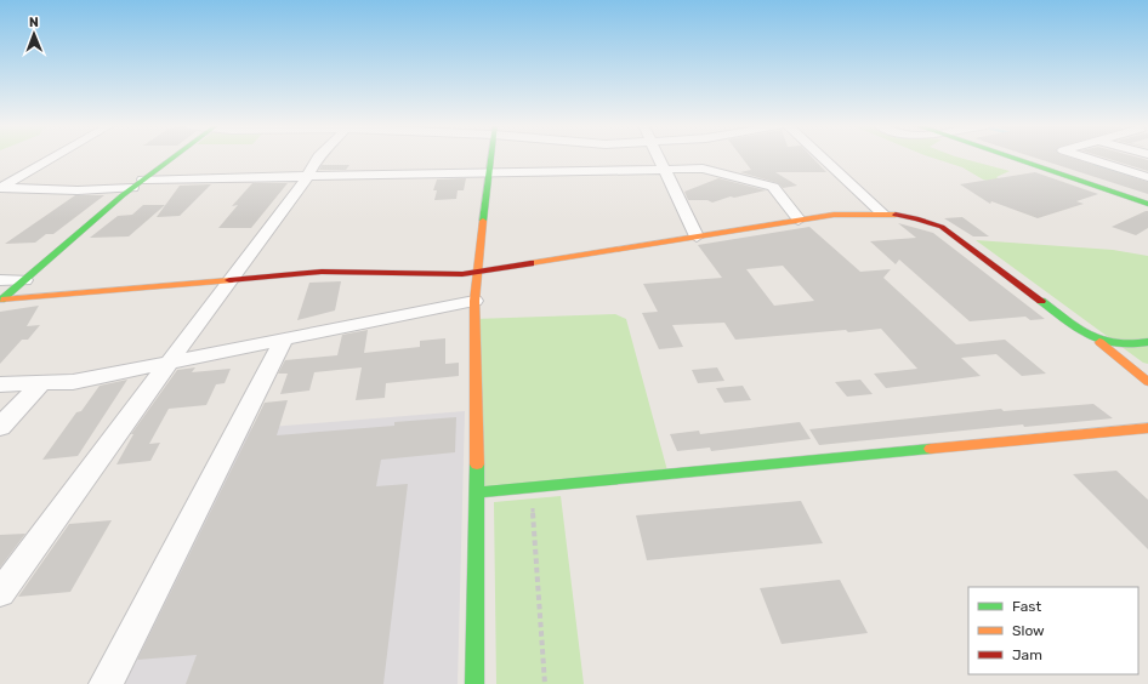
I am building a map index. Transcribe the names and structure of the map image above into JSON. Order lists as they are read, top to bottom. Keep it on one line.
{"legend":["Fast","Slow","Jam"],"north":"top"}
